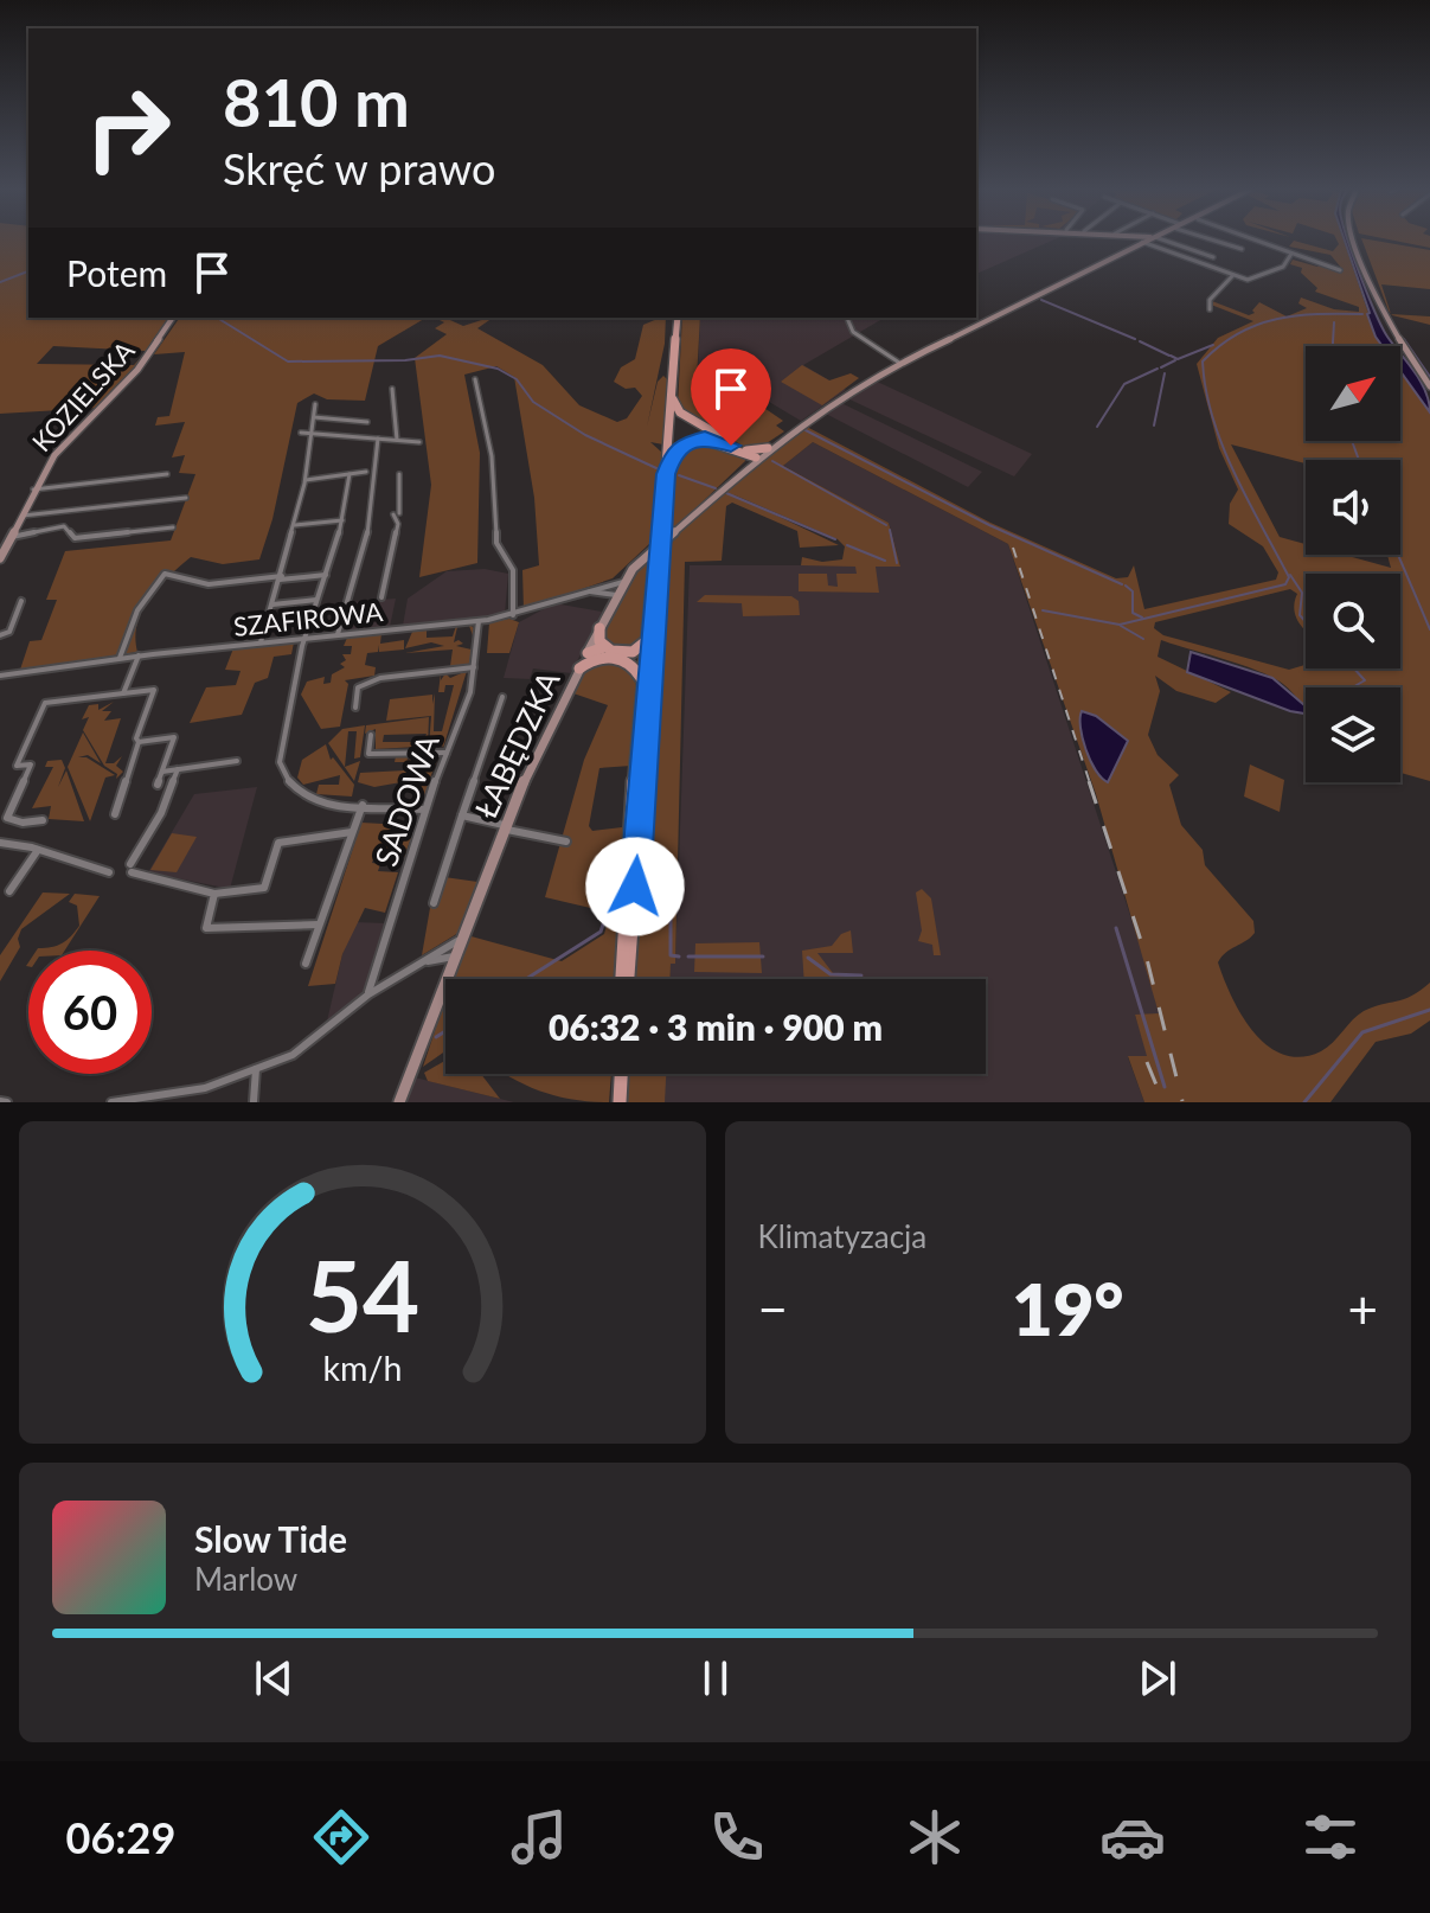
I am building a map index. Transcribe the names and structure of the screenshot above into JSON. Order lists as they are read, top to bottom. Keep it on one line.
{"streets":{"street":["KOZIELSKA","SZAFIROWA","ŁABĘDZKA","SADOWA"]},"crossings":[["SZAFIROWA","SADOWA"]],"north":"top right","page":{"turn":["810 m","Skręć w prawo"],"then":"Potem","limit":"60","trip":"06:32 · 3 min · 900 m","tile":"Klimatyzacja","heat":["−","19°","+"],"song":["Slow Tide","Marlow"],"tabs":"06:29","gauge":["54","km/h"]}}
